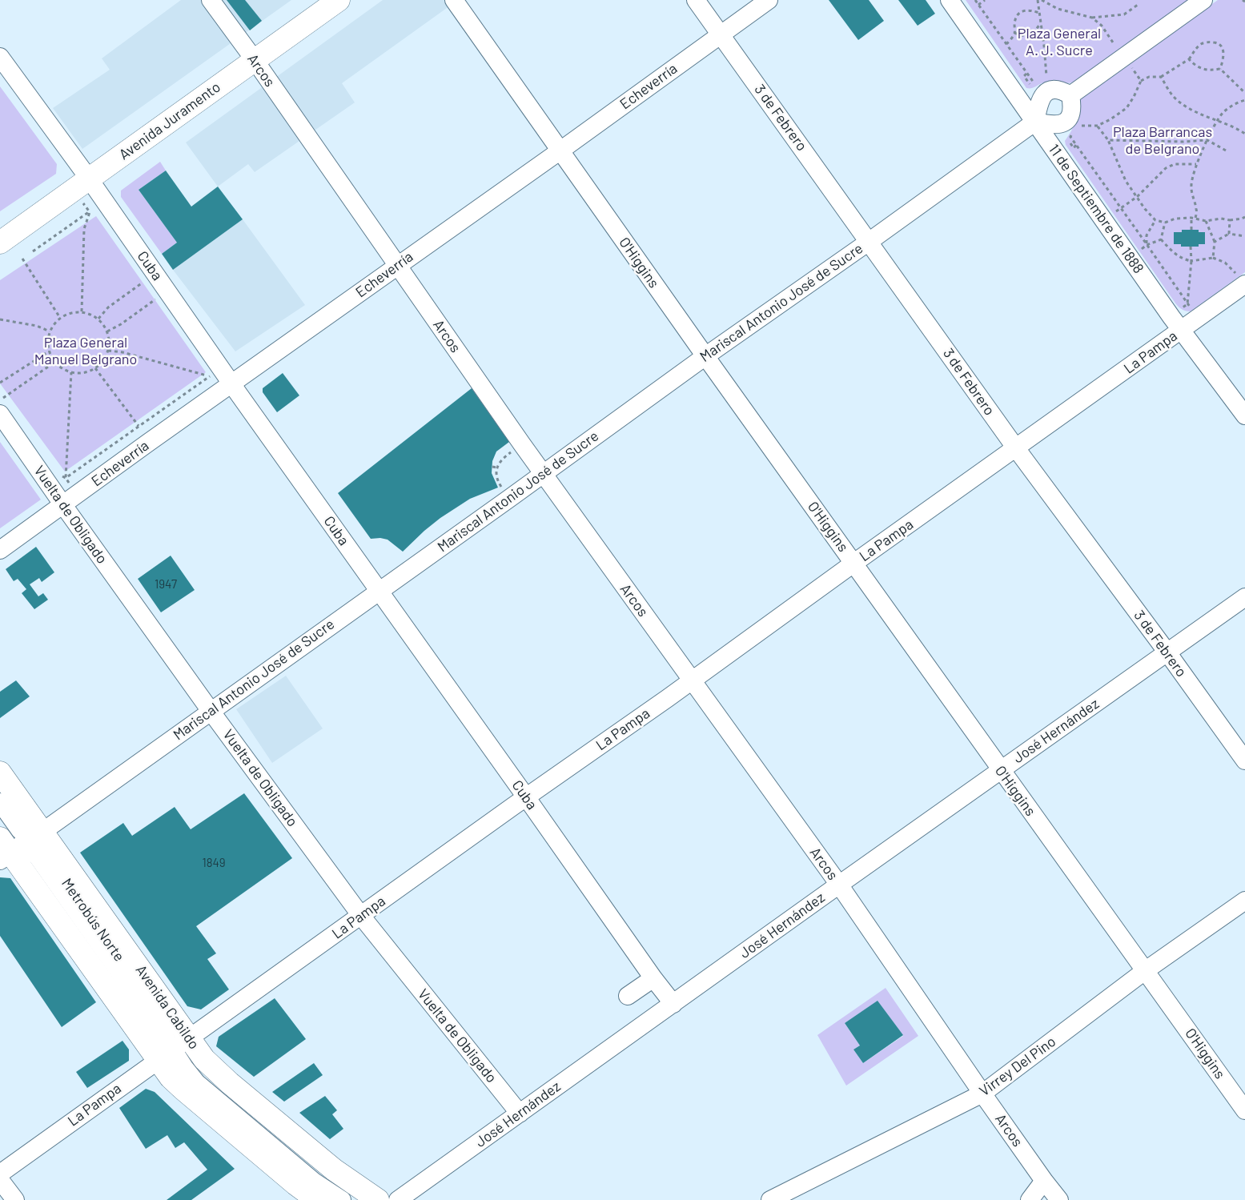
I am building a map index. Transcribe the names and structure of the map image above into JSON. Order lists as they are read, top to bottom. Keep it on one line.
{"streets":{"main road":["Avenida Juramento","Avenida Cabildo"],"street":["Arcos","Echeverría","3 de Febrero","11 de Septiembre de 1888","O'Higgins","Cuba","Mariscal Antonio José de Sucre","La Pampa","Vuelta de Obligado","José Hernández","Virrey Del Pino"]},"crossings":[["Arcos","Echeverría"],["Arcos","Avenida Juramento"],["Arcos","Mariscal Antonio José de Sucre"],["Arcos","La Pampa"],["Arcos","José Hernández"],["Arcos","Virrey Del Pino"],["Echeverría","3 de Febrero"],["Echeverría","O'Higgins"],["Echeverría","Cuba"],["Echeverría","Vuelta de Obligado"],["3 de Febrero","Mariscal Antonio José de Sucre"],["3 de Febrero","La Pampa"],["3 de Febrero","José Hernández"],["Avenida Juramento","Cuba"],["11 de Septiembre de 1888","Mariscal Antonio José de Sucre"],["11 de Septiembre de 1888","La Pampa"],["O'Higgins","Mariscal Antonio José de Sucre"],["O'Higgins","La Pampa"],["O'Higgins","José Hernández"],["O'Higgins","Virrey Del Pino"],["Cuba","Mariscal Antonio José de Sucre"],["Cuba","La Pampa"],["Cuba","José Hernández"],["Mariscal Antonio José de Sucre","Vuelta de Obligado"],["Mariscal Antonio José de Sucre","Avenida Cabildo"],["La Pampa","Vuelta de Obligado"],["La Pampa","Avenida Cabildo"],["Vuelta de Obligado","José Hernández"]],"parks":["Plaza General A. J. Sucre","Plaza Barrancas de Belgrano","Plaza General Manuel Belgrano"],"house_numbers":["1947","1849"]}
